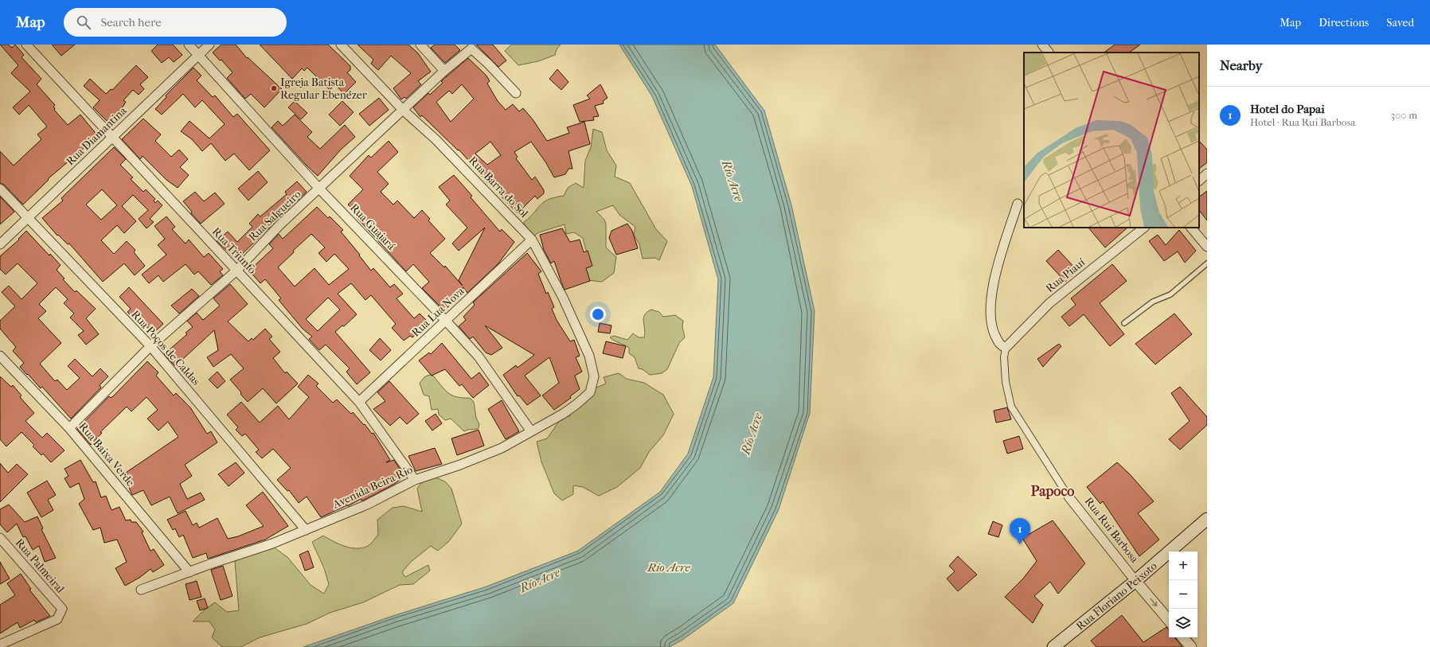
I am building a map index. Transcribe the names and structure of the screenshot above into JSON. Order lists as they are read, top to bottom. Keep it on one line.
{"streets":{"main road":["Rua Floriano Peixoto"],"street":["Rua Diamantina","Rua Barra do Sol","Rua Salgueiro","Rua Guajará","Rua Triunfo","Rua Piauí","Rua Lua Nova","Rua Poços de Caldas","Rua Baixa Verde","Avenida Beira Rio","Rua Rui Barbosa","Rua Palmeiral"]},"crossings":[["Rua Diamantina","Rua Guajará"],["Rua Diamantina","Rua Triunfo"],["Rua Diamantina","Rua Poços de Caldas"],["Rua Barra do Sol","Rua Salgueiro"],["Rua Barra do Sol","Rua Lua Nova"],["Rua Barra do Sol","Avenida Beira Rio"],["Rua Salgueiro","Rua Guajará"],["Rua Salgueiro","Rua Triunfo"],["Rua Salgueiro","Rua Poços de Caldas"],["Rua Salgueiro","Rua Baixa Verde"],["Rua Guajará","Rua Lua Nova"],["Rua Guajará","Avenida Beira Rio"],["Rua Triunfo","Rua Lua Nova"],["Rua Triunfo","Avenida Beira Rio"],["Rua Poços de Caldas","Avenida Beira Rio"],["Rua Baixa Verde","Avenida Beira Rio"],["Rua Rui Barbosa","Rua Floriano Peixoto"]],"districts":["Papoco"],"water":["Río Acre","Rio Acre"],"places":["Igreja Batista Regular Ebenézer"],"page":{"header":"Map","search":"Search here","nav":["Map","Directions","Saved"],"heading":"Nearby","list":[{"mark":"1","name":"Hotel do Papai","note":"Hotel · Rua Rui Barbosa","value":"300 m"}],"pins":"1","map_buttons":["+","−"]}}
